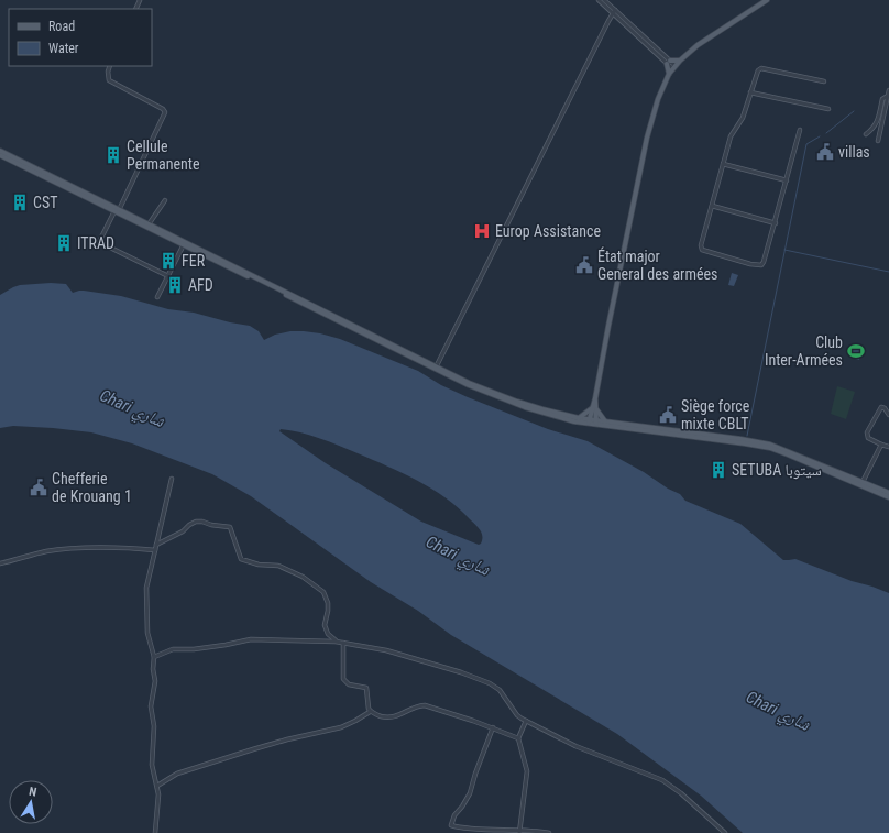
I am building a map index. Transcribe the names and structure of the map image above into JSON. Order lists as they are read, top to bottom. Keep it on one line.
{"water":["Chari شاري"],"places":{"public building":["villas","État major General des armées","Siège force mixte CBLT","Chefferie de Krouang 1"],"building":["Cellule Permanente","CST","ITRAD","FER","AFD","SETUBA سيتوبا"],"hospital":["Europ Assistance"],"sports":["Club Inter-Armées"]},"legend":["Road","Water"],"north":"top"}
